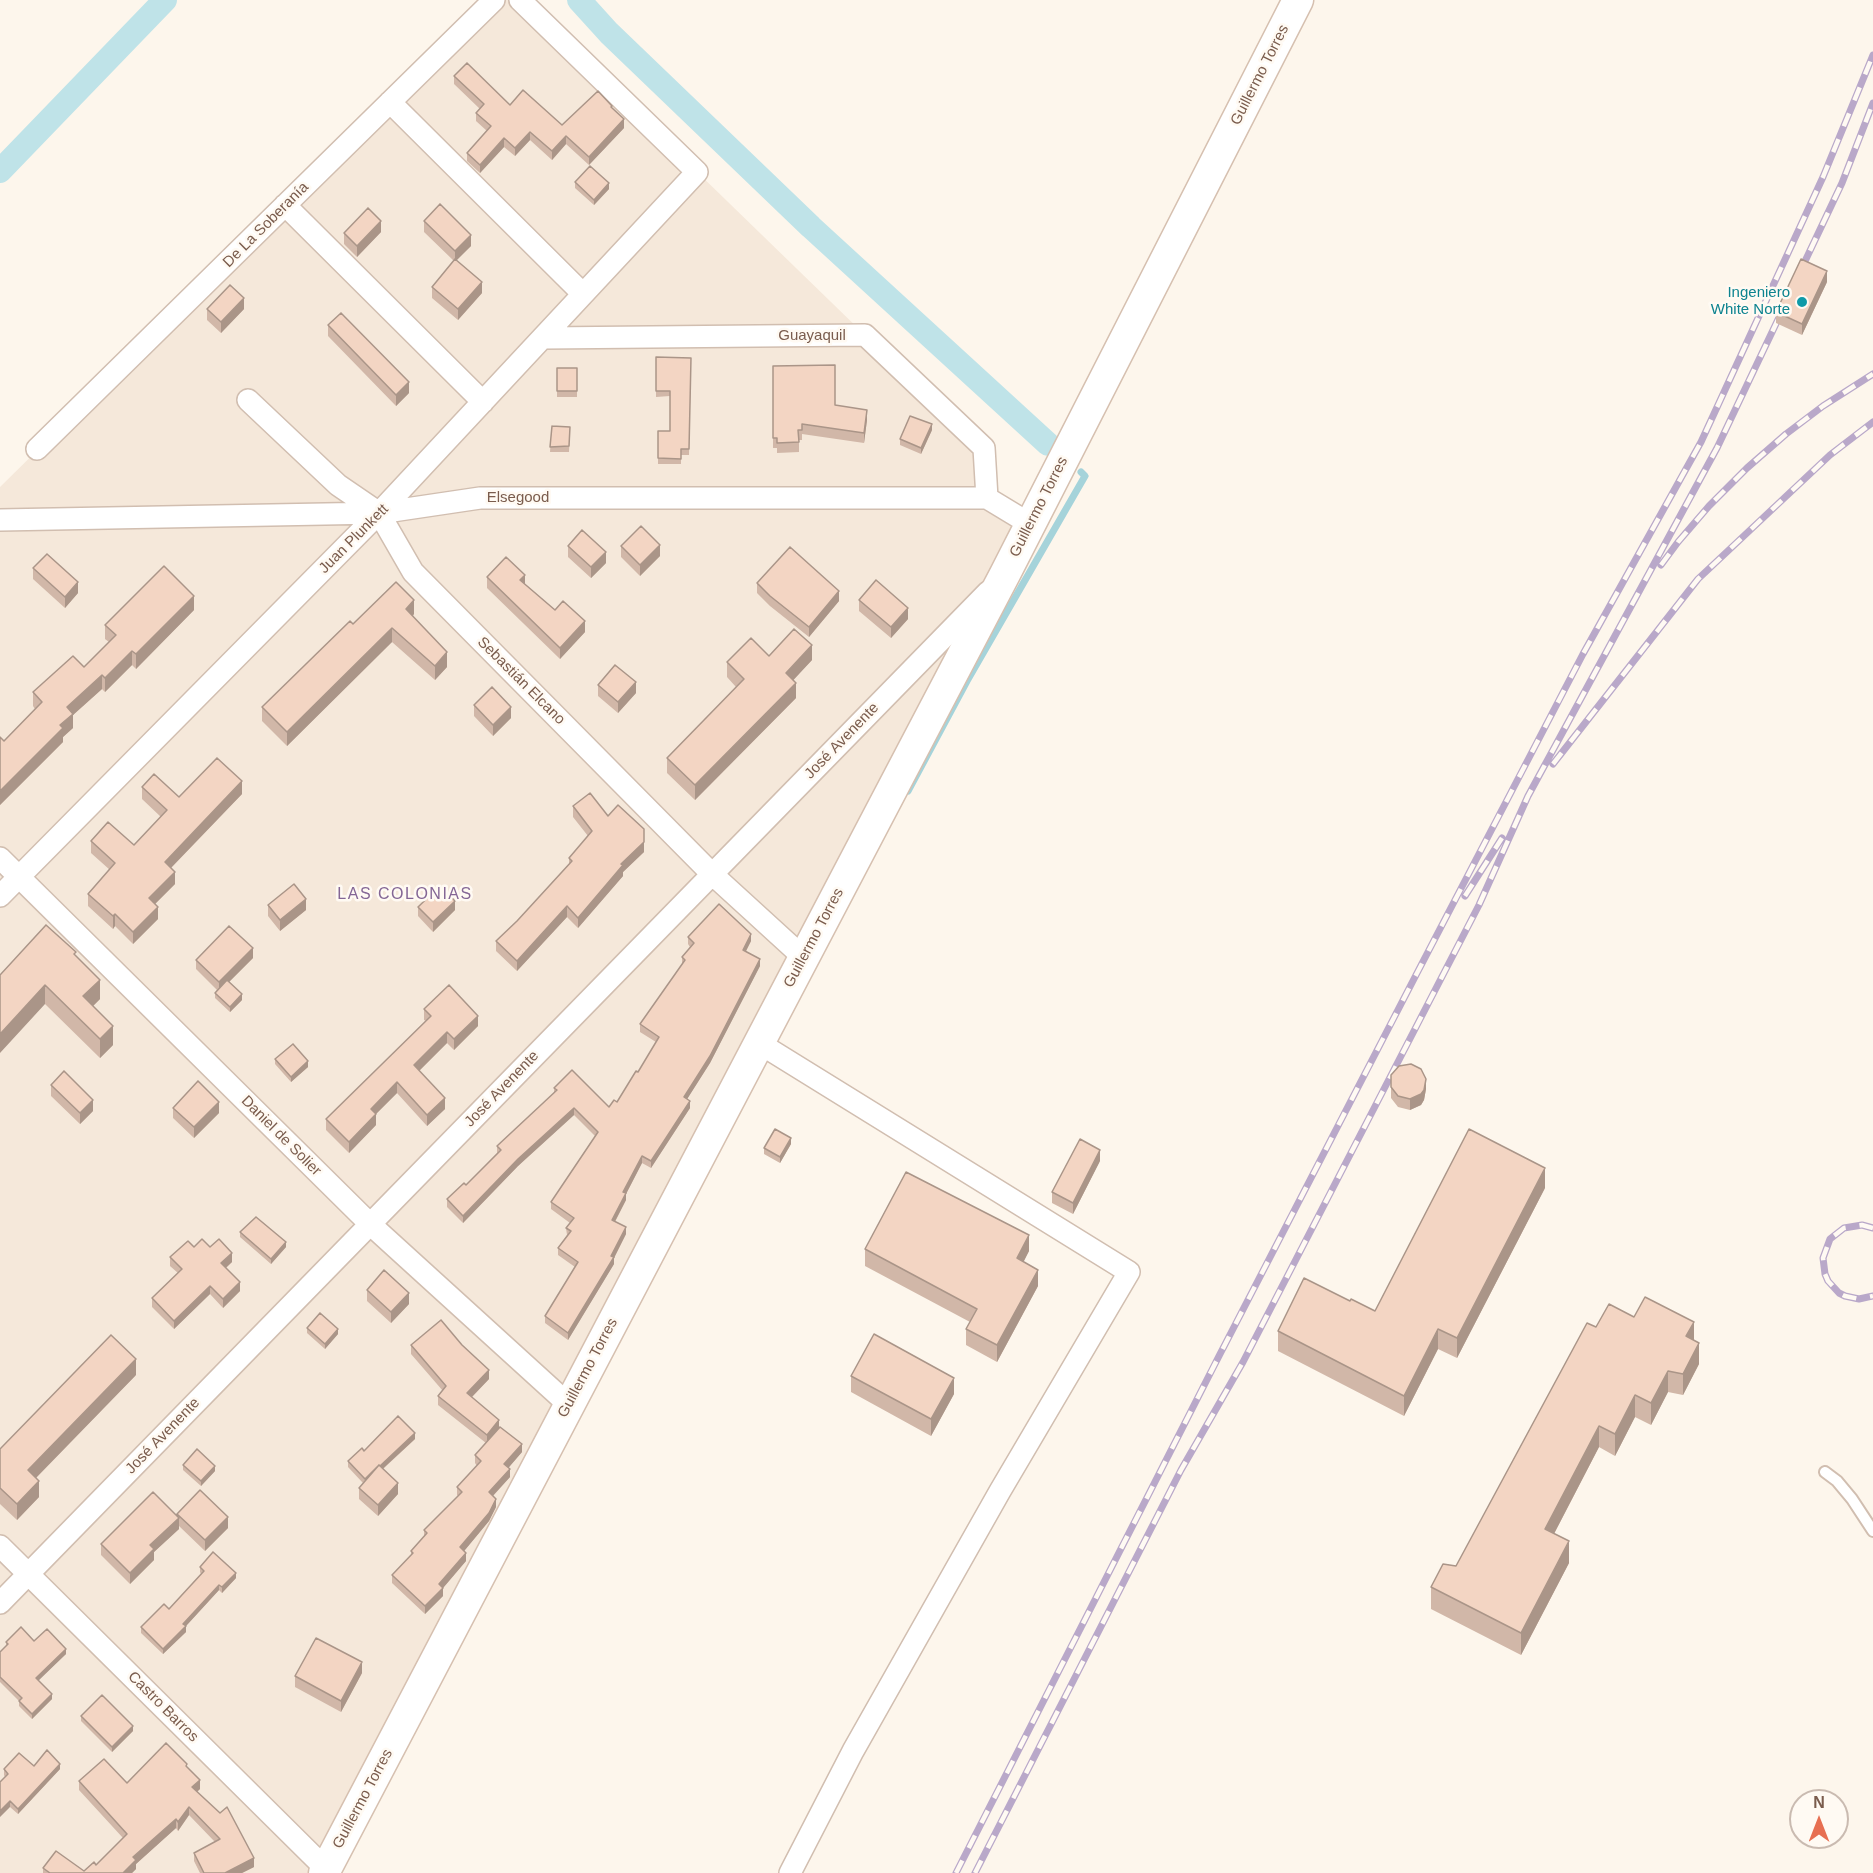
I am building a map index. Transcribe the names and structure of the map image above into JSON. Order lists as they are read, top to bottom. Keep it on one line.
{"streets":{"main road":["Guillermo Torres"],"street":["De La Soberanía","Guayaquil","Elsegood","Juan Plunkett","Sebastián Elcano","José Avenente","Daniel de Solier","Castro Barros"]},"crossings":[["Guillermo Torres","Sebastián Elcano"],["Guillermo Torres","José Avenente"],["Guillermo Torres","Daniel de Solier"],["Guillermo Torres","Castro Barros"],["Guayaquil","Elsegood"],["Guayaquil","Juan Plunkett"],["Elsegood","Juan Plunkett"],["Elsegood","Sebastián Elcano"],["Juan Plunkett","Sebastián Elcano"],["Juan Plunkett","Daniel de Solier"],["Sebastián Elcano","José Avenente"],["José Avenente","Daniel de Solier"],["José Avenente","Castro Barros"]],"districts":["LAS COLONIAS"],"places":["Ingeniero White Norte"],"north":"top"}
